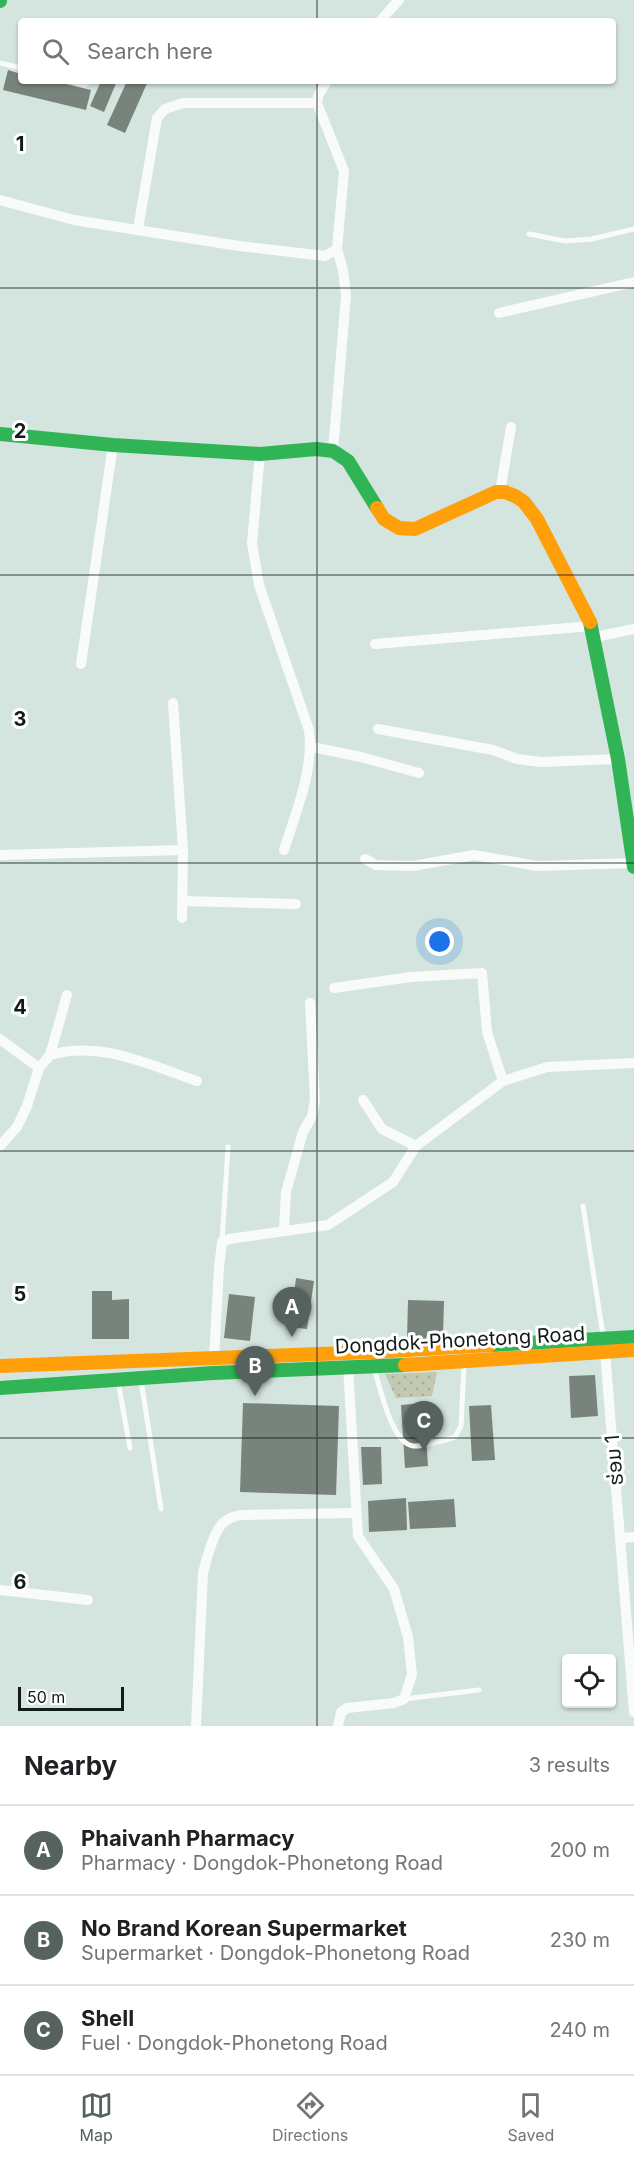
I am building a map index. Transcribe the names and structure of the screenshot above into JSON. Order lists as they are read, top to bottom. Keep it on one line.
{"streets":{"main road":["Dongdok-Phonetong Road"],"street":["ຮ່ອມ 1"]},"crossings":[["Dongdok-Phonetong Road","ຮ່ອມ 1"]],"scale_bar":"50 m","page":{"search":"Search here","pins":["A","B","C"],"scale":"50 m","heading":["Nearby","3 results"],"list":[{"mark":"A","name":"Phaivanh Pharmacy","note":"Pharmacy · Dongdok-Phonetong Road","value":"200 m"},{"mark":"B","name":"No Brand Korean Supermarket","note":"Supermarket · Dongdok-Phonetong Road","value":"230 m"},{"mark":"C","name":"Shell","note":"Fuel · Dongdok-Phonetong Road","value":"240 m"}],"nav":["Map","Directions","Saved"]},"grid":{"rows":["1","2","3","4","5","6"]}}
